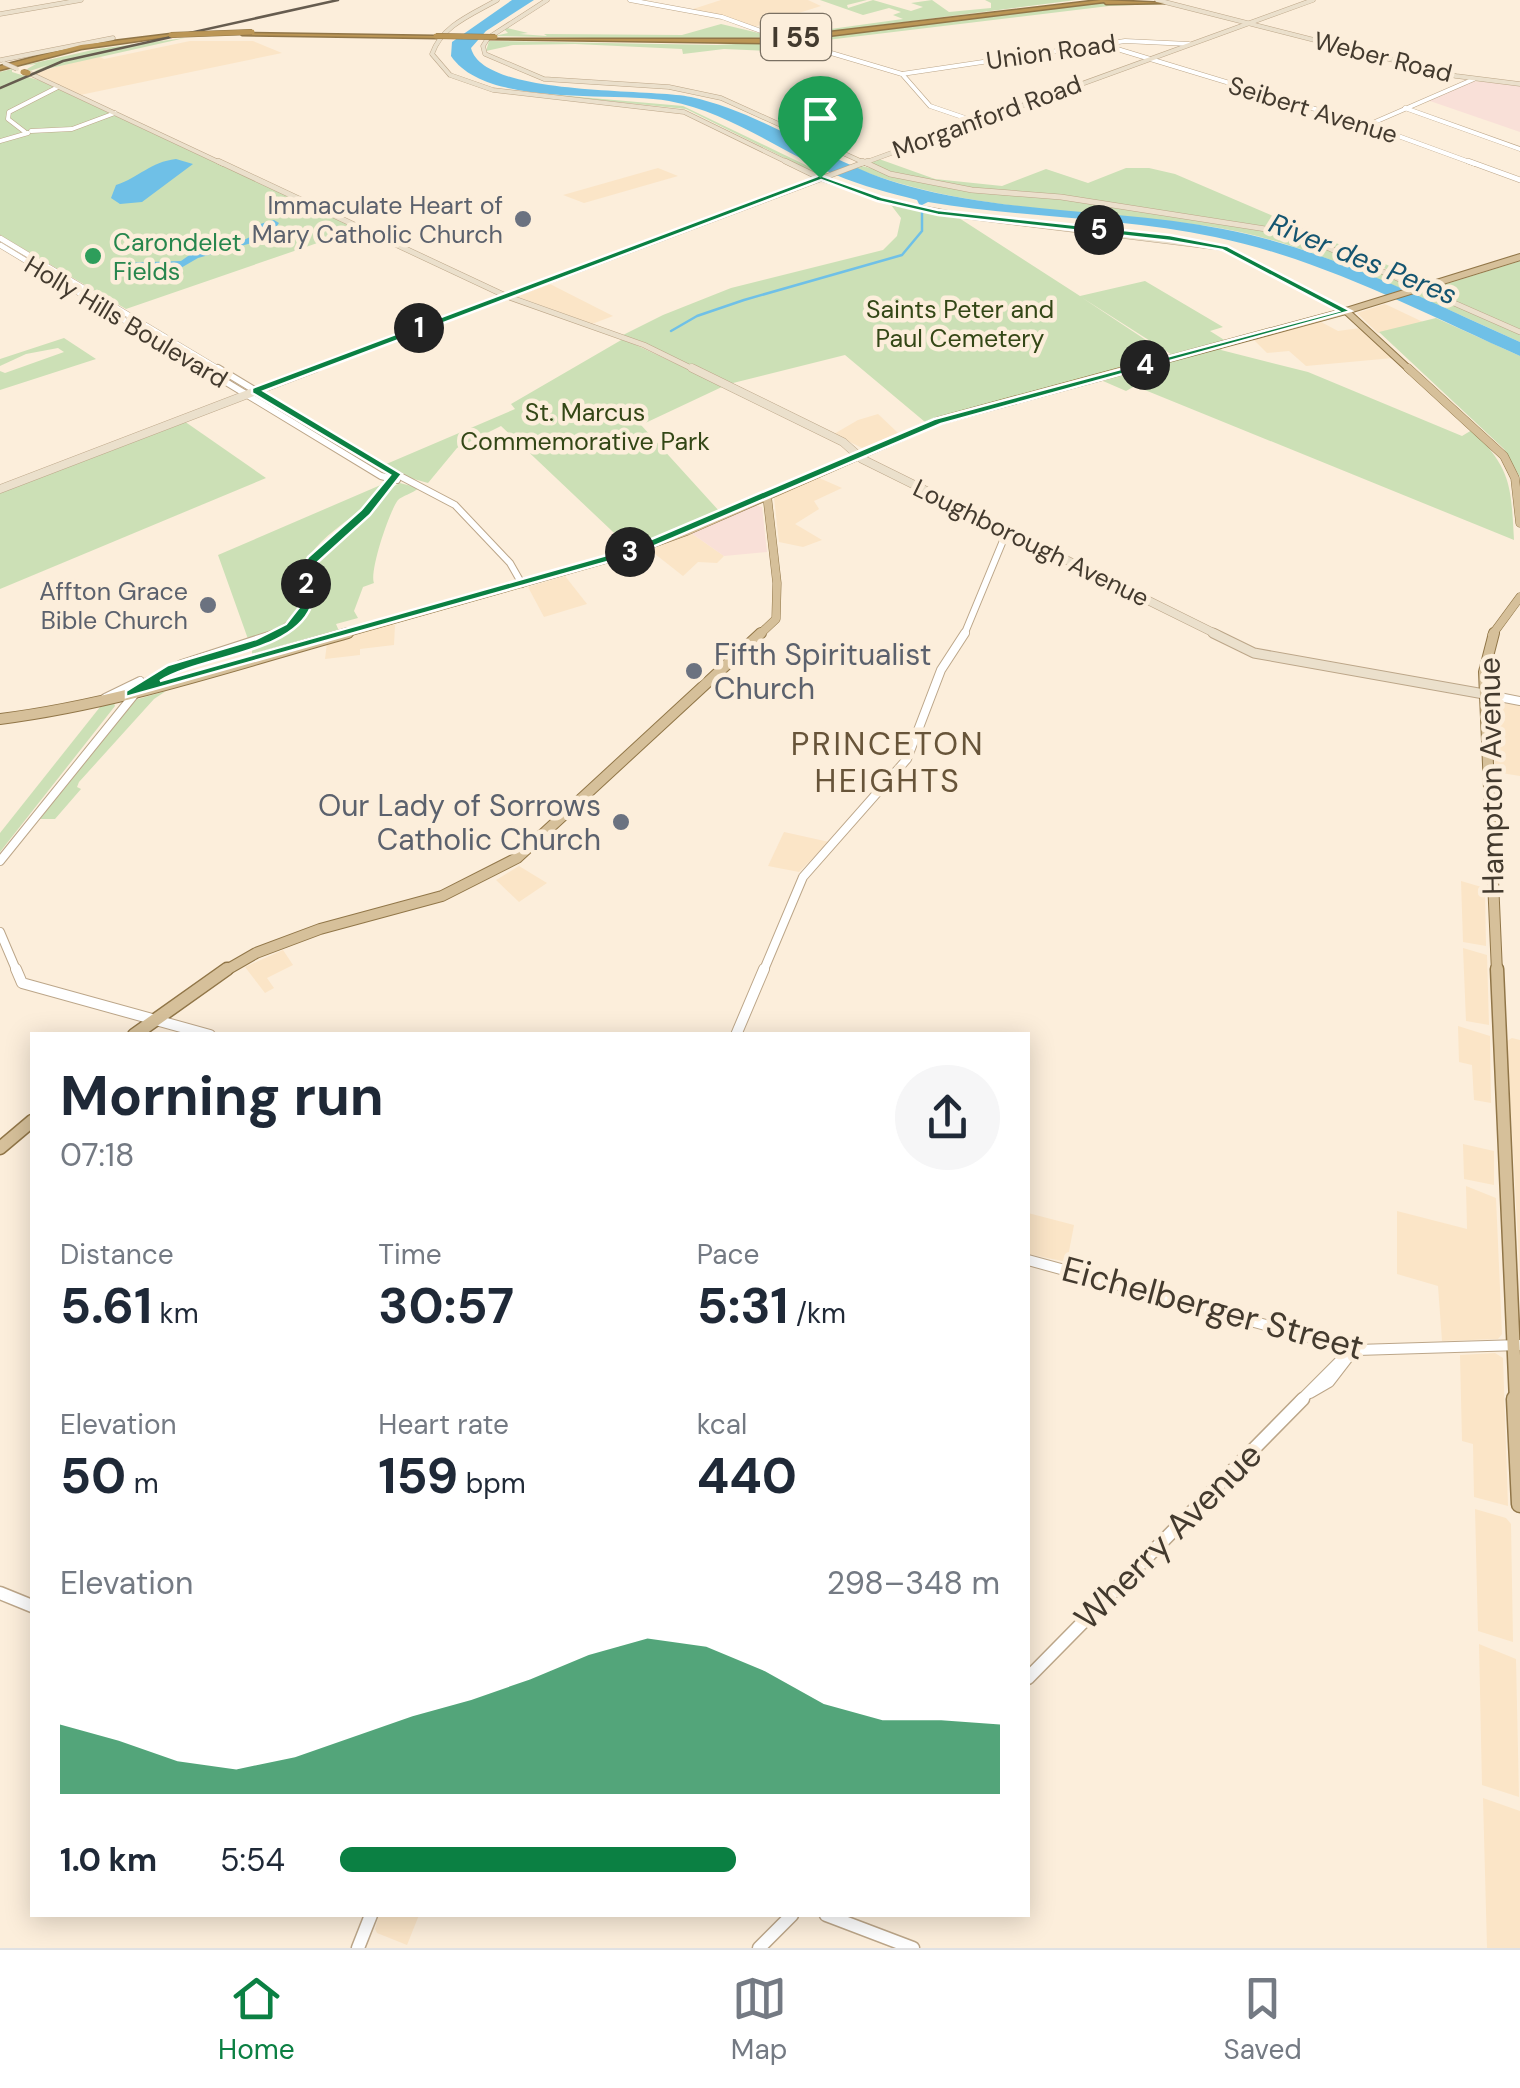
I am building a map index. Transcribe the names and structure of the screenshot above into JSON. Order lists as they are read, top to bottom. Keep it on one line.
{"streets":{"highway":["I 55"],"main road":["Union Road","Weber Road","Morganford Road","Loughborough Avenue","Hampton Avenue"],"street":["Seibert Avenue","Holly Hills Boulevard","Eichelberger Street","Wherry Avenue"]},"crossings":[["Union Road","Weber Road"],["Union Road","Seibert Avenue"],["Union Road","Morganford Road"],["Seibert Avenue","Morganford Road"],["Morganford Road","Holly Hills Boulevard"],["Morganford Road","Loughborough Avenue"],["Loughborough Avenue","Hampton Avenue"],["Hampton Avenue","Eichelberger Street"],["Eichelberger Street","Wherry Avenue"]],"districts":["PRINCETON HEIGHTS"],"water":["River des Peres"],"parks":["Saints Peter and Paul Cemetery","St. Marcus Commemorative Park"],"places":["Immaculate Heart of Mary Catholic Church","Carondelet Fields","Affton Grace Bible Church","Fifth Spiritualist Church","Our Lady of Sorrows Catholic Church"],"page":{"pins":["5","1","4","3","2"],"heading":["Morning run","07:18"],"stats":[["Distance","5.61 km"],["Time","30:57"],["Pace","5:31 /km"],["Elevation","50 m"],["Heart rate","159 bpm"],["kcal","440"]],"chart":["Elevation","298–348 m"],"list":[{"name":"1.0 km","note":"5:54"}],"tabs":["Home","Map","Saved"]}}
